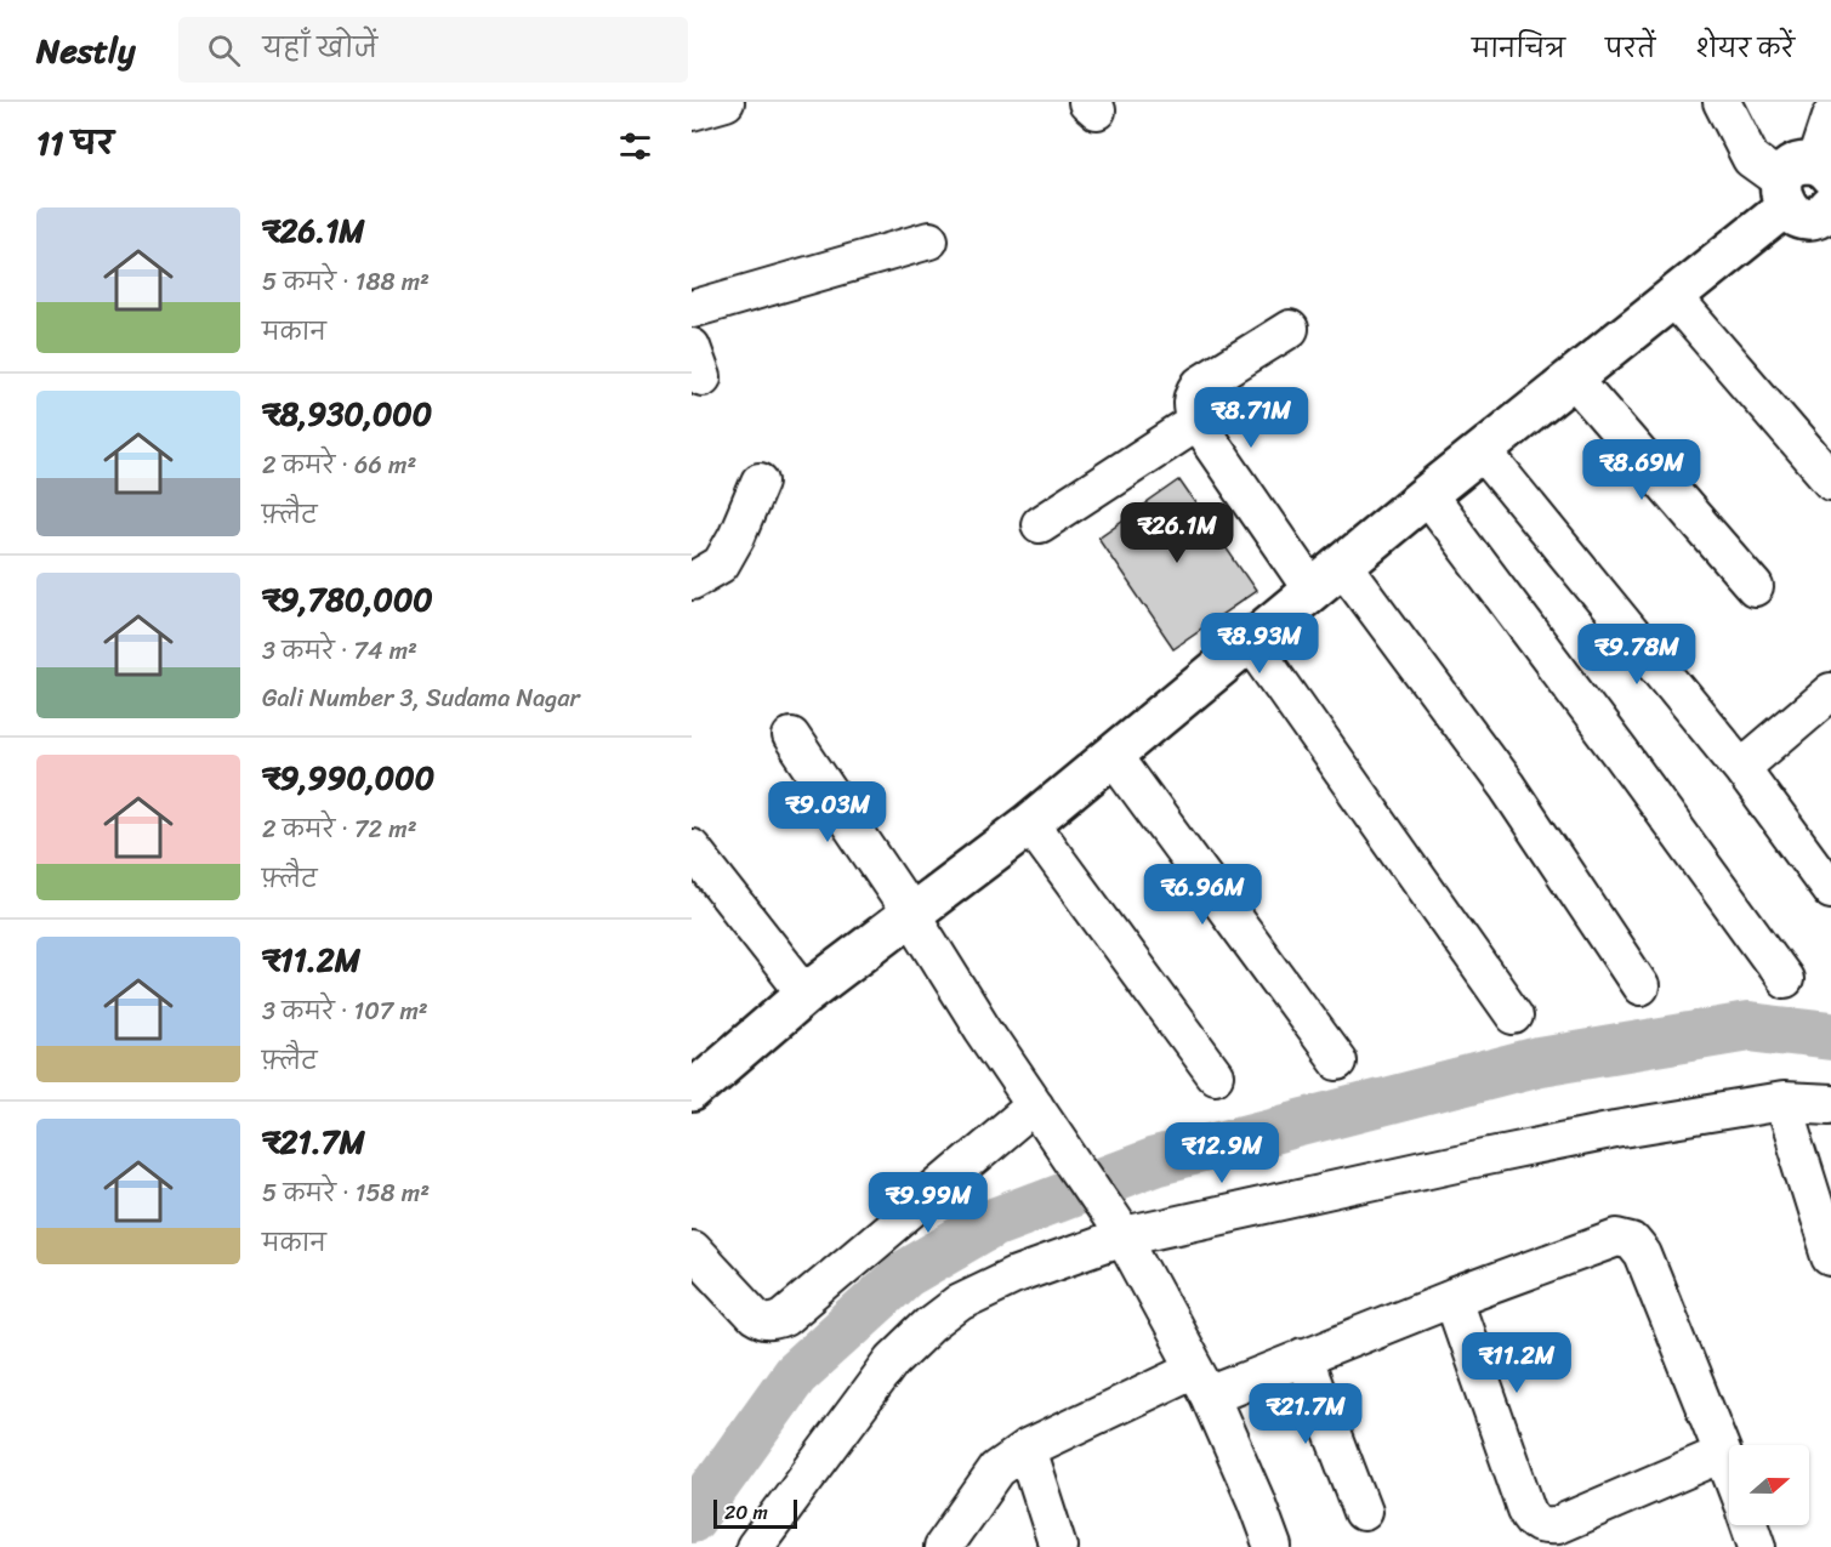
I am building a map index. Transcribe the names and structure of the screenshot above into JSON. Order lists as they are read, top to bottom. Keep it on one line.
{"scale_bar":"20 m","north":"right","page":{"header":"Nestly","search":"यहाँ खोजें","nav":["मानचित्र","परतें","शेयर करें"],"heading":"11 घर","list":[{"name":"₹26.1M","note":"5 कमरे · 188 m² · मकान"},{"name":"₹8,930,000","note":"2 कमरे · 66 m² · फ़्लैट"},{"name":"₹9,780,000","note":"3 कमरे · 74 m² · Gali Number 3, Sudama Nagar"},{"name":"₹9,990,000","note":"2 कमरे · 72 m² · फ़्लैट"},{"name":"₹11.2M","note":"3 कमरे · 107 m² · फ़्लैट"},{"name":"₹21.7M","note":"5 कमरे · 158 m² · मकान"}],"price":["₹8.71M","₹8.69M","₹26.1M","₹8.93M","₹9.78M","₹9.03M","₹6.96M","₹12.9M","₹9.99M","₹11.2M","₹21.7M"],"scale":"20 m"}}
